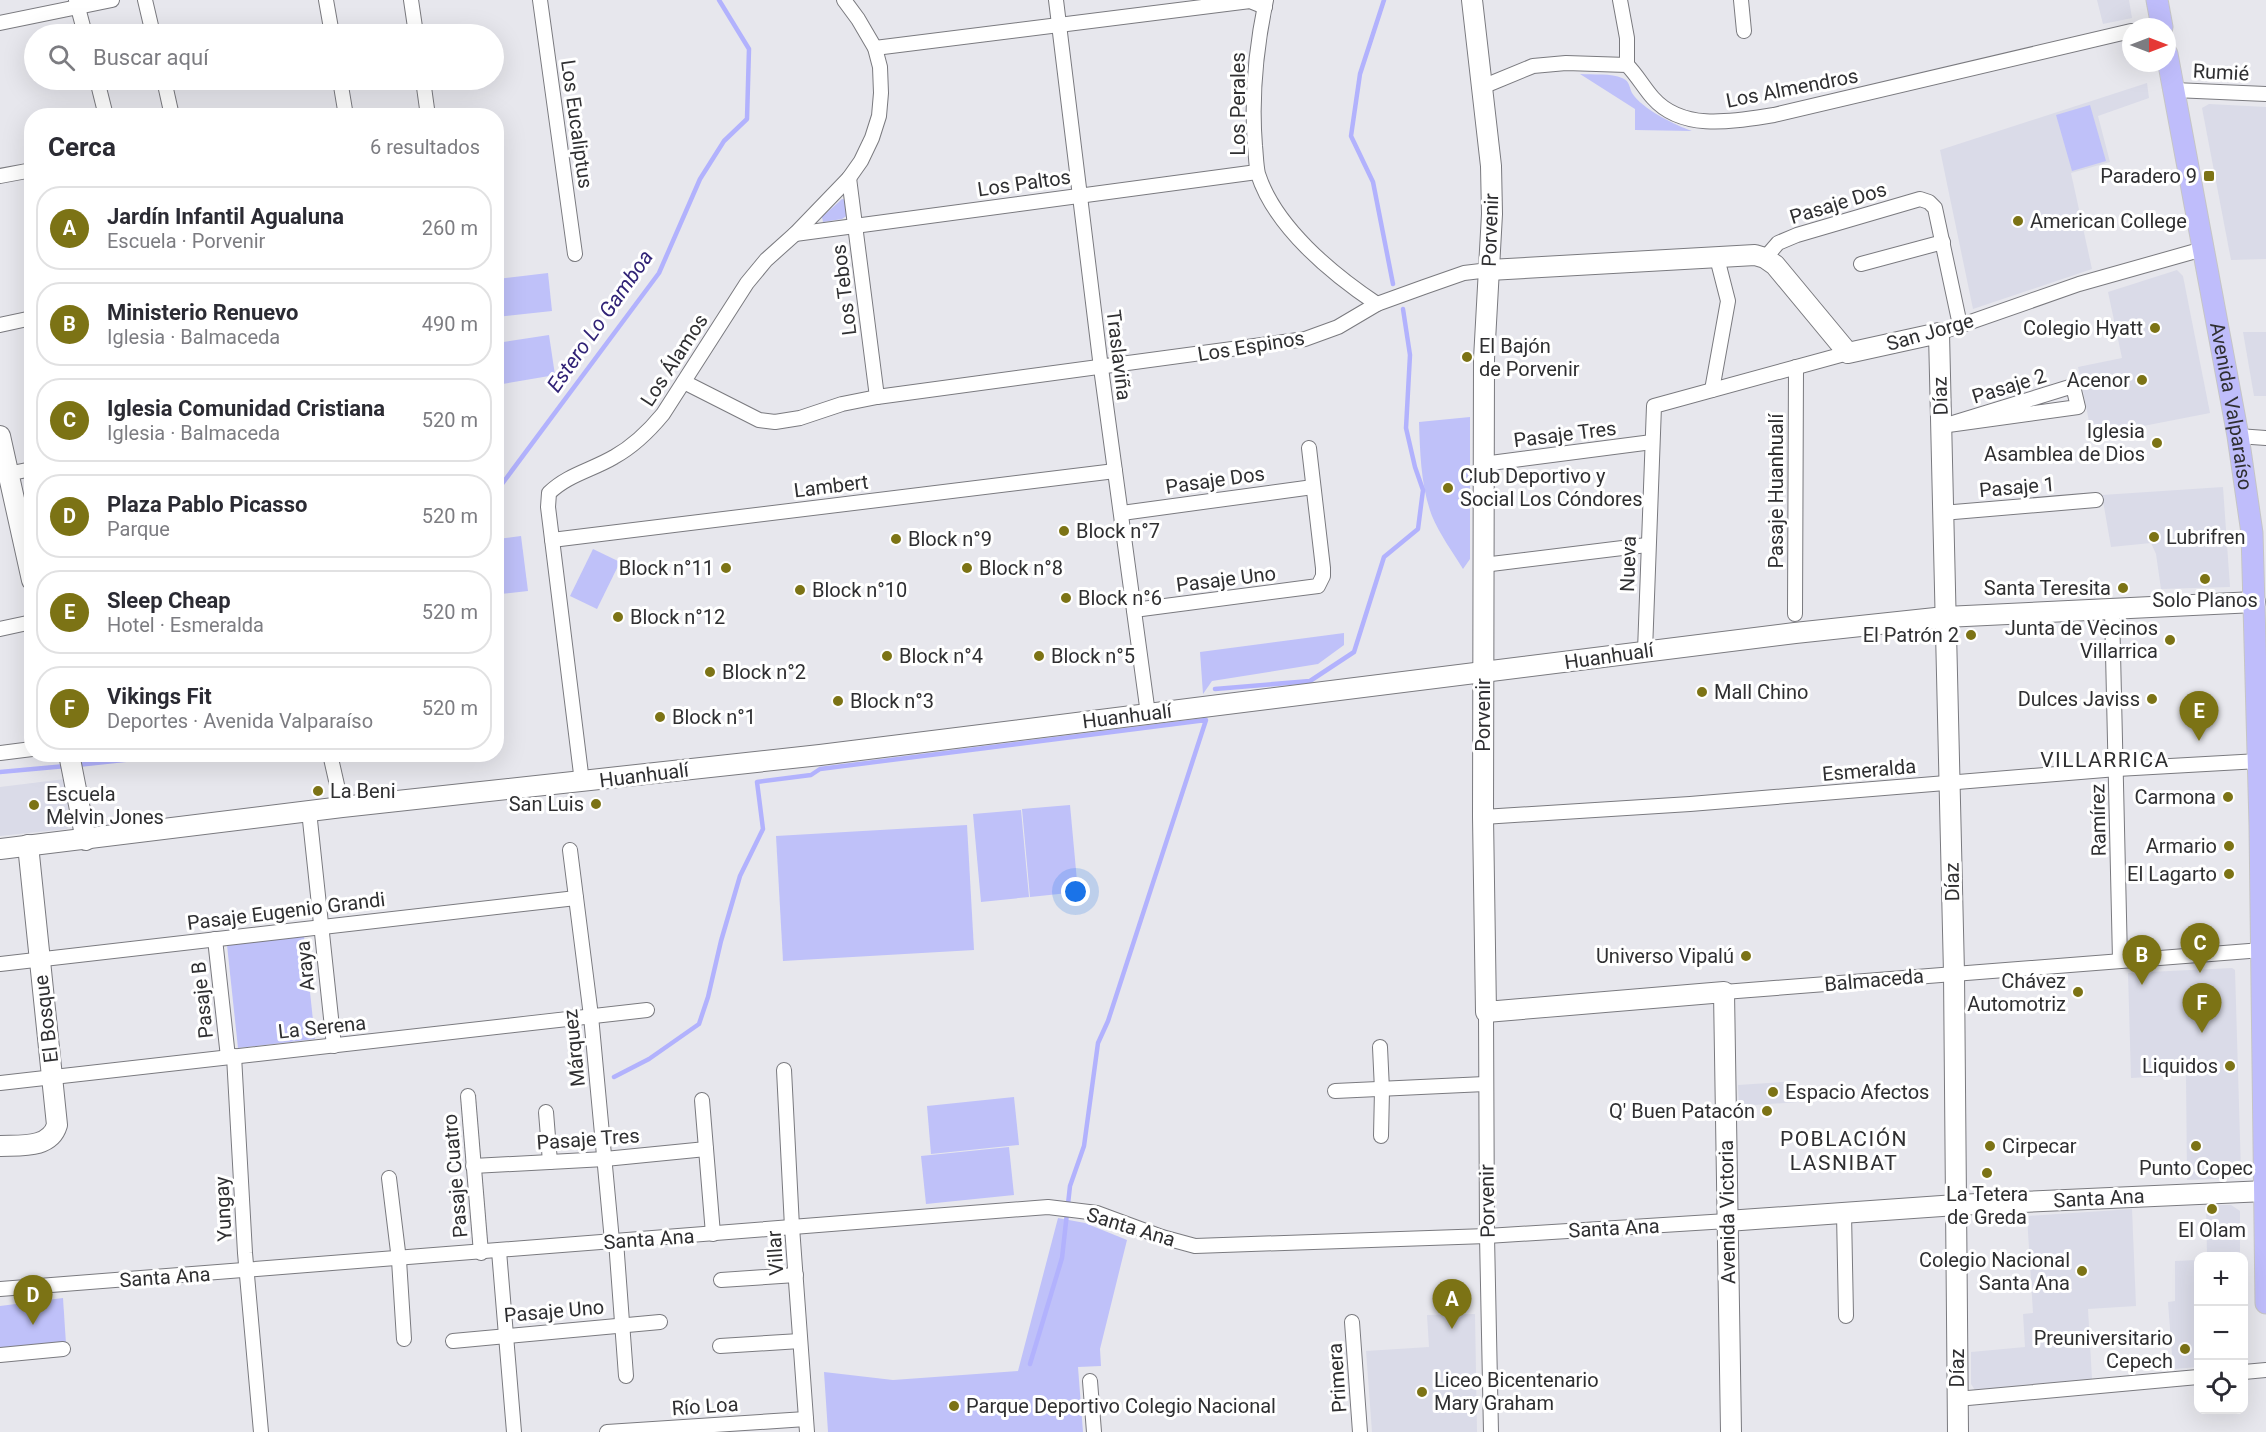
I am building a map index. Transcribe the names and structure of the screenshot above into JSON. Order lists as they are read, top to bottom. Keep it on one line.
{"streets":{"main road":["Avenida Valparaíso"],"street":["Rumié","Los Almendros","Los Perales","Los Eucaliptus","Los Paltos","Pasaje Dos","Porvenir","Los Tebos","San Jorge","Los Espinos","Traslaviña","Los Álamos","Pasaje 2","Díaz","Pasaje Tres","Lambert","Pasaje 1","Pasaje Huanhualí","Nueva","Pasaje Uno","Huanhualí","Esmeralda","Ramírez","Pasaje Eugenio Grandi","Araya","Balmaceda","Pasaje B","El Bosque","La Serena","Márquez","Pasaje Cuatro","Santa Ana","Yungay","Avenida Victoria","Villar","Primera","Río Loa"]},"crossings":[["Rumié","Avenida Valparaíso"],["Los Perales","Los Paltos"],["Los Perales","Los Espinos"],["Los Paltos","Los Tebos"],["Los Paltos","Traslaviña"],["Los Paltos","Los Álamos"],["Pasaje Dos","Los Espinos"],["Pasaje Dos","Traslaviña"],["Pasaje Dos","Pasaje Uno"],["Porvenir","Los Espinos"],["Porvenir","Pasaje Tres"],["Porvenir","Huanhualí"],["Porvenir","Esmeralda"],["Porvenir","Balmaceda"],["Porvenir","Santa Ana"],["Los Tebos","Los Espinos"],["Los Tebos","Los Álamos"],["San Jorge","Díaz"],["San Jorge","Avenida Valparaíso"],["San Jorge","Pasaje Huanhualí"],["San Jorge","Nueva"],["Los Espinos","Traslaviña"],["Los Espinos","Los Álamos"],["Traslaviña","Lambert"],["Traslaviña","Pasaje Uno"],["Traslaviña","Huanhualí"],["Los Álamos","Lambert"],["Los Álamos","Huanhualí"],["Pasaje 2","Díaz"],["Díaz","Pasaje 1"],["Díaz","Huanhualí"],["Díaz","Esmeralda"],["Díaz","Balmaceda"],["Díaz","Santa Ana"],["Avenida Valparaíso","Huanhualí"],["Avenida Valparaíso","Esmeralda"],["Avenida Valparaíso","Balmaceda"],["Avenida Valparaíso","Santa Ana"],["Pasaje Tres","Nueva"],["Pasaje Tres","Márquez"],["Pasaje Tres","Pasaje Cuatro"],["Nueva","Huanhualí"],["Huanhualí","Ramírez"],["Huanhualí","Araya"],["Huanhualí","El Bosque"],["Esmeralda","Ramírez"],["Ramírez","Balmaceda"],["Pasaje Eugenio Grandi","Araya"],["Pasaje Eugenio Grandi","Pasaje B"],["Pasaje Eugenio Grandi","El Bosque"],["Pasaje Eugenio Grandi","Márquez"],["Araya","La Serena"],["Balmaceda","Avenida Victoria"],["Pasaje B","La Serena"],["Pasaje B","Yungay"],["El Bosque","La Serena"],["La Serena","Márquez"],["La Serena","Yungay"],["Márquez","Santa Ana"],["Pasaje Cuatro","Santa Ana"],["Santa Ana","Yungay"],["Santa Ana","Avenida Victoria"],["Santa Ana","Villar"],["Villar","Río Loa"]],"districts":["VILLARRICA","POBLACIÓN LASNIBAT"],"water":["Estero Lo Gamboa"],"places":{"transit":["Paradero 9"],"other":["American College","Colegio Hyatt","El Bajón de Porvenir","Acenor","Iglesia Asamblea de Dios","Club Deportivo y Social Los Cóndores","Block n°7","Lubrifren","Block n°9","Block n°11","Block n°8","Solo Planos","Santa Teresita","Block n°10","Block n°6","Block n°12","El Patrón 2","Junta de Vecinos Villarrica","Block n°4","Block n°5","Block n°2","Mall Chino","Dulces Javiss","Block n°3","Block n°1","La Beni","Carmona","San Luis","Escuela Melvin Jones","Armario","El Lagarto","Universo Vipalú","Chávez Automotriz","Liquidos","Espacio Afectos","Q' Buen Patacón","Cirpecar","Punto Copec","La Tetera de Greda","El Olam","Colegio Nacional Santa Ana","Preuniversitario Cepech","Liceo Bicentenario Mary Graham","Parque Deportivo Colegio Nacional"]},"north":"right","page":{"search":"Buscar aquí","heading":["Cerca","6 resultados"],"list":[{"mark":"A","name":"Jardín Infantil Agualuna","note":"Escuela · Porvenir","value":"260 m"},{"mark":"B","name":"Ministerio Renuevo","note":"Iglesia · Balmaceda","value":"490 m"},{"mark":"C","name":"Iglesia Comunidad Cristiana","note":"Iglesia · Balmaceda","value":"520 m"},{"mark":"D","name":"Plaza Pablo Picasso","note":"Parque","value":"520 m"},{"mark":"E","name":"Sleep Cheap","note":"Hotel · Esmeralda","value":"520 m"},{"mark":"F","name":"Vikings Fit","note":"Deportes · Avenida Valparaíso","value":"520 m"}],"pins":["E","C","B","F","D","A"],"map_buttons":["+","−"]}}
